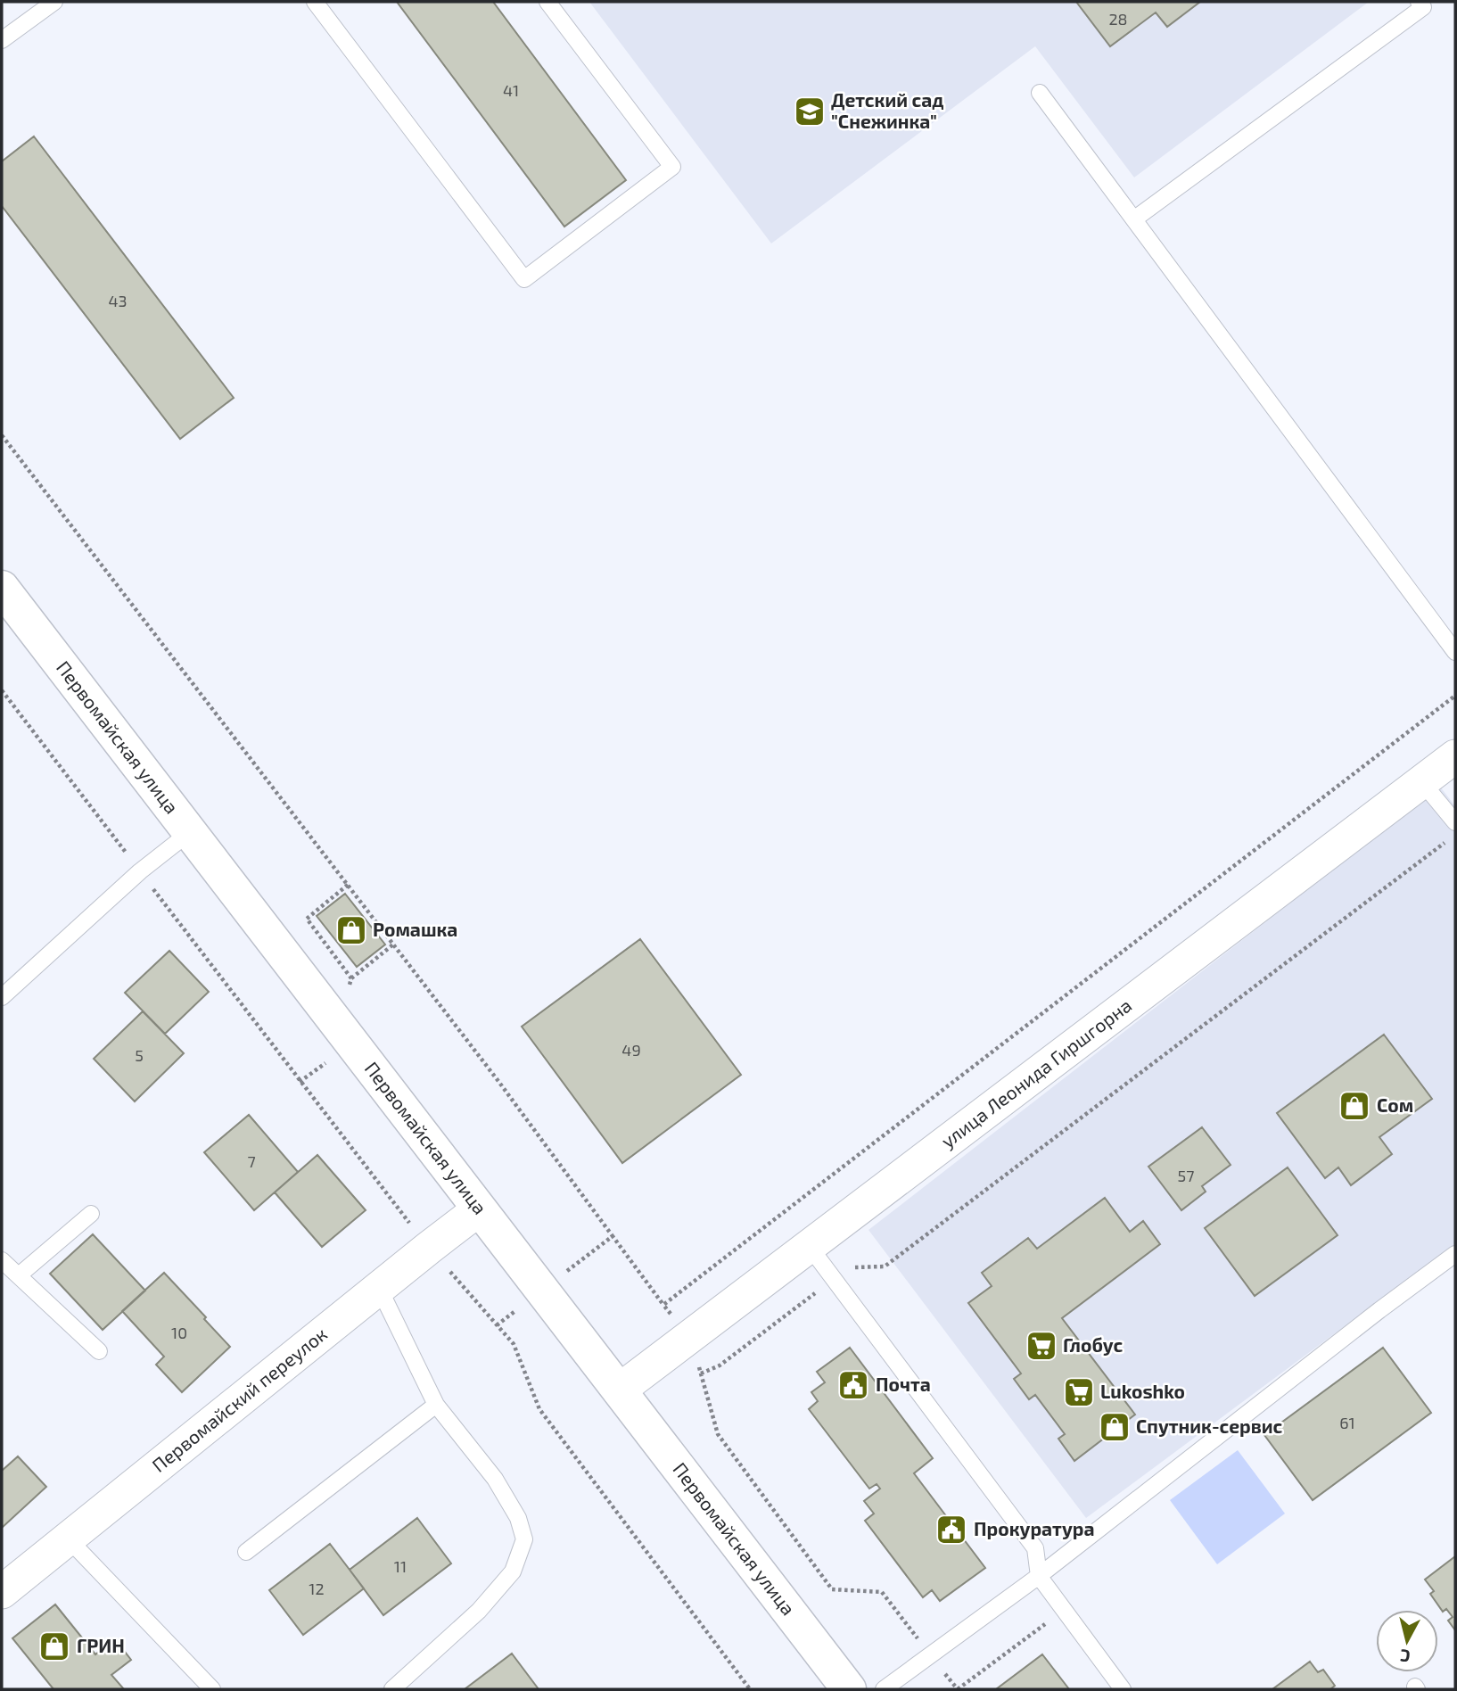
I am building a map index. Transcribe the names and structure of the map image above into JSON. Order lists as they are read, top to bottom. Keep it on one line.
{"streets":{"main road":["Первомайская улица"],"street":["улица Леонида Гиршгорна","Первомайский переулок"]},"crossings":[["Первомайская улица","улица Леонида Гиршгорна"],["Первомайская улица","Первомайский переулок"]],"places":{"school or university":["Детский сад \"Снежинка\""],"shop":["Ромашка","Сом","Спутник-сервис","ГРИН"],"supermarket":["Глобус","Lukoshko"],"public building":["Почта","Прокуратура"]},"house_numbers":["28","41","43","49","5","7","57","10","61","11","12"],"north":"bottom"}
